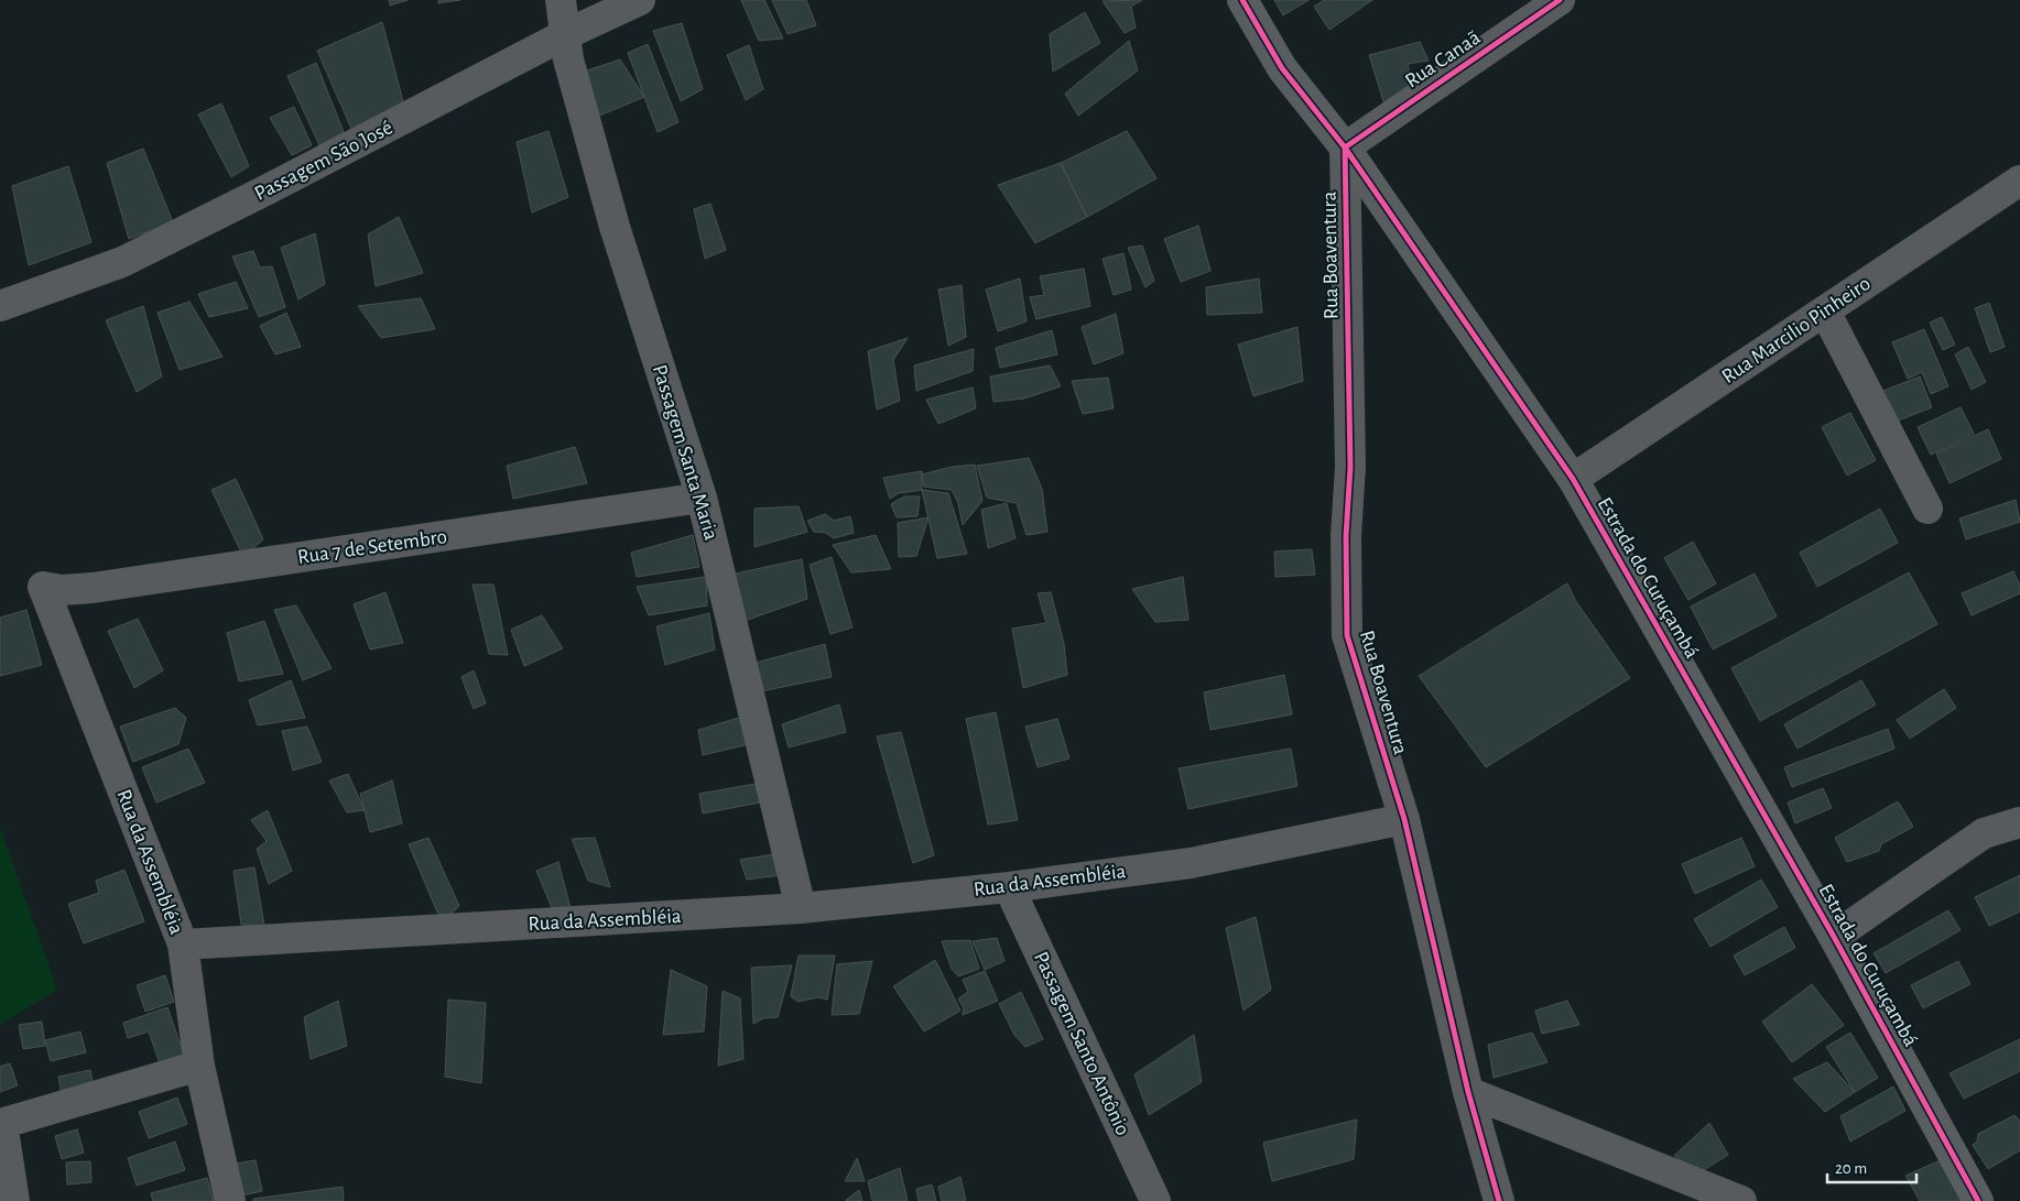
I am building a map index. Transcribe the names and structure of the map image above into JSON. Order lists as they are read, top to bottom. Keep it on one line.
{"streets":{"street":["Rua Canaã","Passagem São José","Rua Boaventura","Rua Marcilio Pinheiro","Passagem Santa Maria","Rua 7 de Setembro","Estrada do Curuçambá","Rua da Assembléia","Passagem Santo Antônio"]},"crossings":[["Rua Canaã","Rua Boaventura"],["Rua Canaã","Estrada do Curuçambá"],["Passagem São José","Passagem Santa Maria"],["Rua Boaventura","Estrada do Curuçambá"],["Rua Boaventura","Rua da Assembléia"],["Rua Marcilio Pinheiro","Estrada do Curuçambá"],["Passagem Santa Maria","Rua 7 de Setembro"],["Passagem Santa Maria","Rua da Assembléia"],["Rua 7 de Setembro","Rua da Assembléia"],["Rua da Assembléia","Passagem Santo Antônio"]],"scale_bar":"20 m"}
